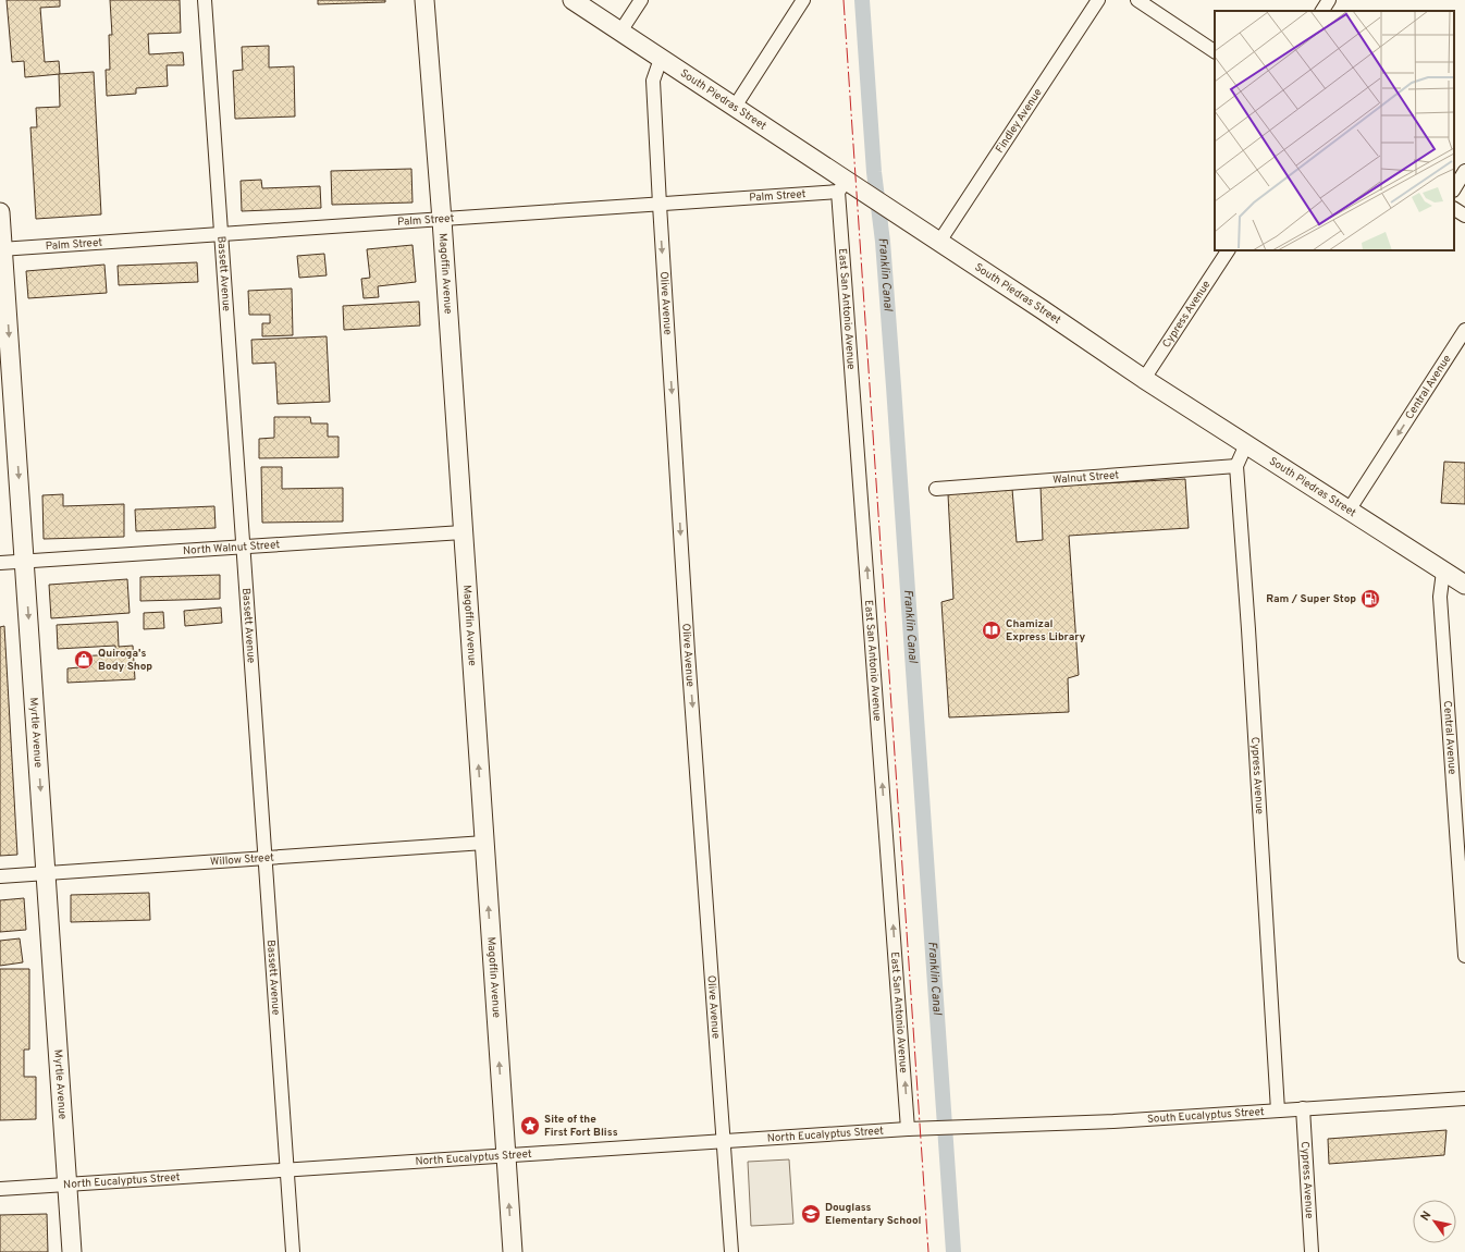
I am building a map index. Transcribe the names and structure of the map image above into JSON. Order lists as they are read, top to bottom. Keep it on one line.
{"streets":{"street":["South Piedras Street","Findley Avenue","Palm Street","Bassett Avenue","Magoffin Avenue","Olive Avenue","East San Antonio Avenue","Cypress Avenue","Central Avenue","Walnut Street","North Walnut Street","Myrtle Avenue","Willow Street","South Eucalyptus Street","North Eucalyptus Street"]},"crossings":[["South Piedras Street","Findley Avenue"],["South Piedras Street","Palm Street"],["South Piedras Street","Olive Avenue"],["South Piedras Street","East San Antonio Avenue"],["South Piedras Street","Cypress Avenue"],["South Piedras Street","Central Avenue"],["Palm Street","Bassett Avenue"],["Palm Street","Magoffin Avenue"],["Palm Street","Olive Avenue"],["Palm Street","East San Antonio Avenue"],["Palm Street","Myrtle Avenue"],["Bassett Avenue","North Walnut Street"],["Bassett Avenue","Willow Street"],["Bassett Avenue","North Eucalyptus Street"],["Magoffin Avenue","North Walnut Street"],["Magoffin Avenue","Willow Street"],["Magoffin Avenue","North Eucalyptus Street"],["Olive Avenue","North Eucalyptus Street"],["East San Antonio Avenue","North Eucalyptus Street"],["Cypress Avenue","Walnut Street"],["Cypress Avenue","South Eucalyptus Street"],["North Walnut Street","Myrtle Avenue"],["Myrtle Avenue","Willow Street"],["Myrtle Avenue","North Eucalyptus Street"],["South Eucalyptus Street","North Eucalyptus Street"]],"one_way":["Magoffin Avenue","Olive Avenue","East San Antonio Avenue","Central Avenue","Myrtle Avenue"],"water":["Franklin Canal"],"places":{"fuel station":["Ram / Super Stop"],"library":["Chamizal Express Library"],"shop":["Quiroga's Body Shop"],"place":["Site of the First Fort Bliss"],"school or university":["Douglass Elementary School"]},"north":"top left"}
